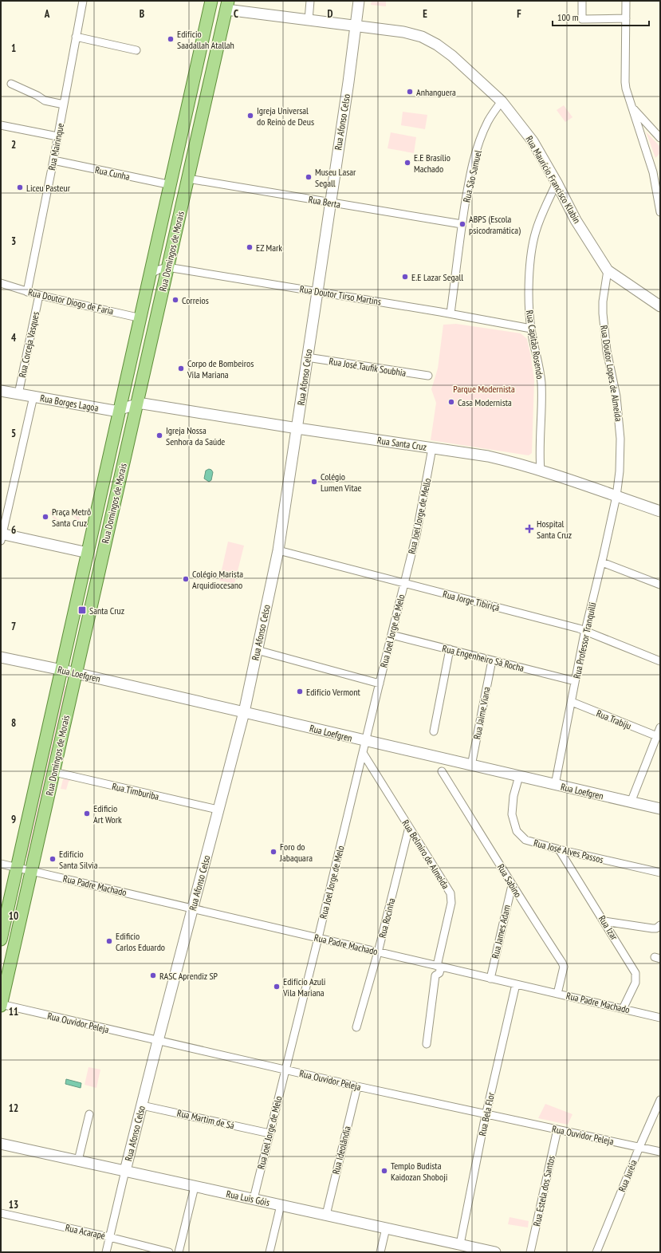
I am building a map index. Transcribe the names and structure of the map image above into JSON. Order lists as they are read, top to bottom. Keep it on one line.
{"streets":{"main road":["Rua Domingos de Morais"],"street":["Rua Afonso Celso","Rua Mairinque","Rua Cunha","Rua São Samuel","Rua Maurício Francisco Klabin","Rua Berta","Rua Doutor Tirso Martins","Rua Doutor Diogo de Faria","Rua Corceja Vasques","Rua Capitão Rosendo","Rua José Taufik Soubhia","Rua Doutor Lopes de Almeida","Rua Borges Lagoa","Rua Santa Cruz","Rua Joel Jorge de Mello","Rua Jorge Tibiriçá","Rua Joel Jorge de Melo","Rua Professor Tranquilli","Rua Engenheiro Sá Rocha","Rua Loefgren","Rua Jaime Viana","Rua Trabiju","Rua Timburiba","Rua José Alves Passos","Rua Belmiro de Almeida","Rua Sabino","Rua Padre Machado","Rua Rocinha","Rua Izar","Rua James Adam","Rua Ouvidor Peleja","Rua Bela Flor","Rua Martim de Sá","Rua Ideolândia","Rua Juréia","Rua Estela dos Santos","Rua Luis Góis","Rua Acarapé"]},"crossings":[["Rua Afonso Celso","Rua Maurício Francisco Klabin"],["Rua Afonso Celso","Rua Berta"],["Rua Afonso Celso","Rua Doutor Tirso Martins"],["Rua Afonso Celso","Rua José Taufik Soubhia"],["Rua Afonso Celso","Rua Santa Cruz"],["Rua Afonso Celso","Rua Jorge Tibiriçá"],["Rua Afonso Celso","Rua Loefgren"],["Rua Afonso Celso","Rua Timburiba"],["Rua Afonso Celso","Rua Padre Machado"],["Rua Afonso Celso","Rua Ouvidor Peleja"],["Rua Afonso Celso","Rua Martim de Sá"],["Rua Afonso Celso","Rua Luis Góis"],["Rua Afonso Celso","Rua Acarapé"],["Rua Mairinque","Rua Cunha"],["Rua Mairinque","Rua Doutor Diogo de Faria"],["Rua Cunha","Rua Domingos de Morais"],["Rua São Samuel","Rua Maurício Francisco Klabin"],["Rua São Samuel","Rua Berta"],["Rua São Samuel","Rua Doutor Tirso Martins"],["Rua Maurício Francisco Klabin","Rua Domingos de Morais"],["Rua Maurício Francisco Klabin","Rua Capitão Rosendo"],["Rua Maurício Francisco Klabin","Rua Doutor Lopes de Almeida"],["Rua Berta","Rua Domingos de Morais"],["Rua Domingos de Morais","Rua Doutor Tirso Martins"],["Rua Domingos de Morais","Rua Doutor Diogo de Faria"],["Rua Domingos de Morais","Rua Borges Lagoa"],["Rua Domingos de Morais","Rua Santa Cruz"],["Rua Domingos de Morais","Rua Loefgren"],["Rua Domingos de Morais","Rua Timburiba"],["Rua Domingos de Morais","Rua Padre Machado"],["Rua Domingos de Morais","Rua Ouvidor Peleja"],["Rua Doutor Tirso Martins","Rua Capitão Rosendo"],["Rua Doutor Diogo de Faria","Rua Corceja Vasques"],["Rua Corceja Vasques","Rua Borges Lagoa"],["Rua Capitão Rosendo","Rua Santa Cruz"],["Rua Doutor Lopes de Almeida","Rua Santa Cruz"],["Rua Doutor Lopes de Almeida","Rua Professor Tranquilli"],["Rua Borges Lagoa","Rua Santa Cruz"],["Rua Santa Cruz","Rua Joel Jorge de Mello"],["Rua Santa Cruz","Rua Professor Tranquilli"],["Rua Joel Jorge de Mello","Rua Jorge Tibiriçá"],["Rua Joel Jorge de Mello","Rua Joel Jorge de Melo"],["Rua Jorge Tibiriçá","Rua Joel Jorge de Melo"],["Rua Jorge Tibiriçá","Rua Professor Tranquilli"],["Rua Joel Jorge de Melo","Rua Engenheiro Sá Rocha"],["Rua Joel Jorge de Melo","Rua Loefgren"],["Rua Joel Jorge de Melo","Rua Belmiro de Almeida"],["Rua Joel Jorge de Melo","Rua Padre Machado"],["Rua Joel Jorge de Melo","Rua Ouvidor Peleja"],["Rua Joel Jorge de Melo","Rua Martim de Sá"],["Rua Joel Jorge de Melo","Rua Luis Góis"],["Rua Professor Tranquilli","Rua Engenheiro Sá Rocha"],["Rua Professor Tranquilli","Rua Loefgren"],["Rua Professor Tranquilli","Rua Trabiju"],["Rua Engenheiro Sá Rocha","Rua Jaime Viana"],["Rua Loefgren","Rua Jaime Viana"],["Rua Loefgren","Rua José Alves Passos"],["Rua José Alves Passos","Rua Izar"],["Rua Belmiro de Almeida","Rua Padre Machado"],["Rua Belmiro de Almeida","Rua Rocinha"],["Rua Sabino","Rua Padre Machado"],["Rua Sabino","Rua James Adam"],["Rua Padre Machado","Rua Rocinha"],["Rua Padre Machado","Rua Izar"],["Rua Padre Machado","Rua James Adam"],["Rua Padre Machado","Rua Bela Flor"],["Rua Ouvidor Peleja","Rua Bela Flor"],["Rua Ouvidor Peleja","Rua Ideolândia"],["Rua Ouvidor Peleja","Rua Juréia"],["Rua Ouvidor Peleja","Rua Estela dos Santos"],["Rua Bela Flor","Rua Luis Góis"],["Rua Ideolândia","Rua Luis Góis"]],"parks":["Parque Modernista"],"places":{"other":["Edifício Saadallah Atallah","Anhanguera","Igreja Universal do Reino de Deus","E.E Brasílio Machado","Museu Lasar Segall","Liceu Pasteur","ABPS (Escola psicodramática)","EZ Mark","E.E Lazar Segall","Correios","Corpo de Bombeiros Vila Mariana","Casa Modernista","Igreja Nossa Senhora da Saúde","Colégio Lumen Vitae","Praça Metrô Santa Cruz","Colégio Marista Arquidiocesano","Edifício Vermont","Edificio Art Work","Foro do Jabaquara","Edifício Santa Silvia","Edificio Carlos Eduardo","RASC Aprendiz SP","Edifício Azuli Vila Mariana","Templo Budista Kaidozan Shoboji"],"health":["Hospital Santa Cruz"],"transit":["Santa Cruz"]},"scale_bar":"100 m","grid":{"columns":["A","B","C","D","E","F"],"rows":["1","2","3","4","5","6","7","8","9","10","11","12","13"]}}
